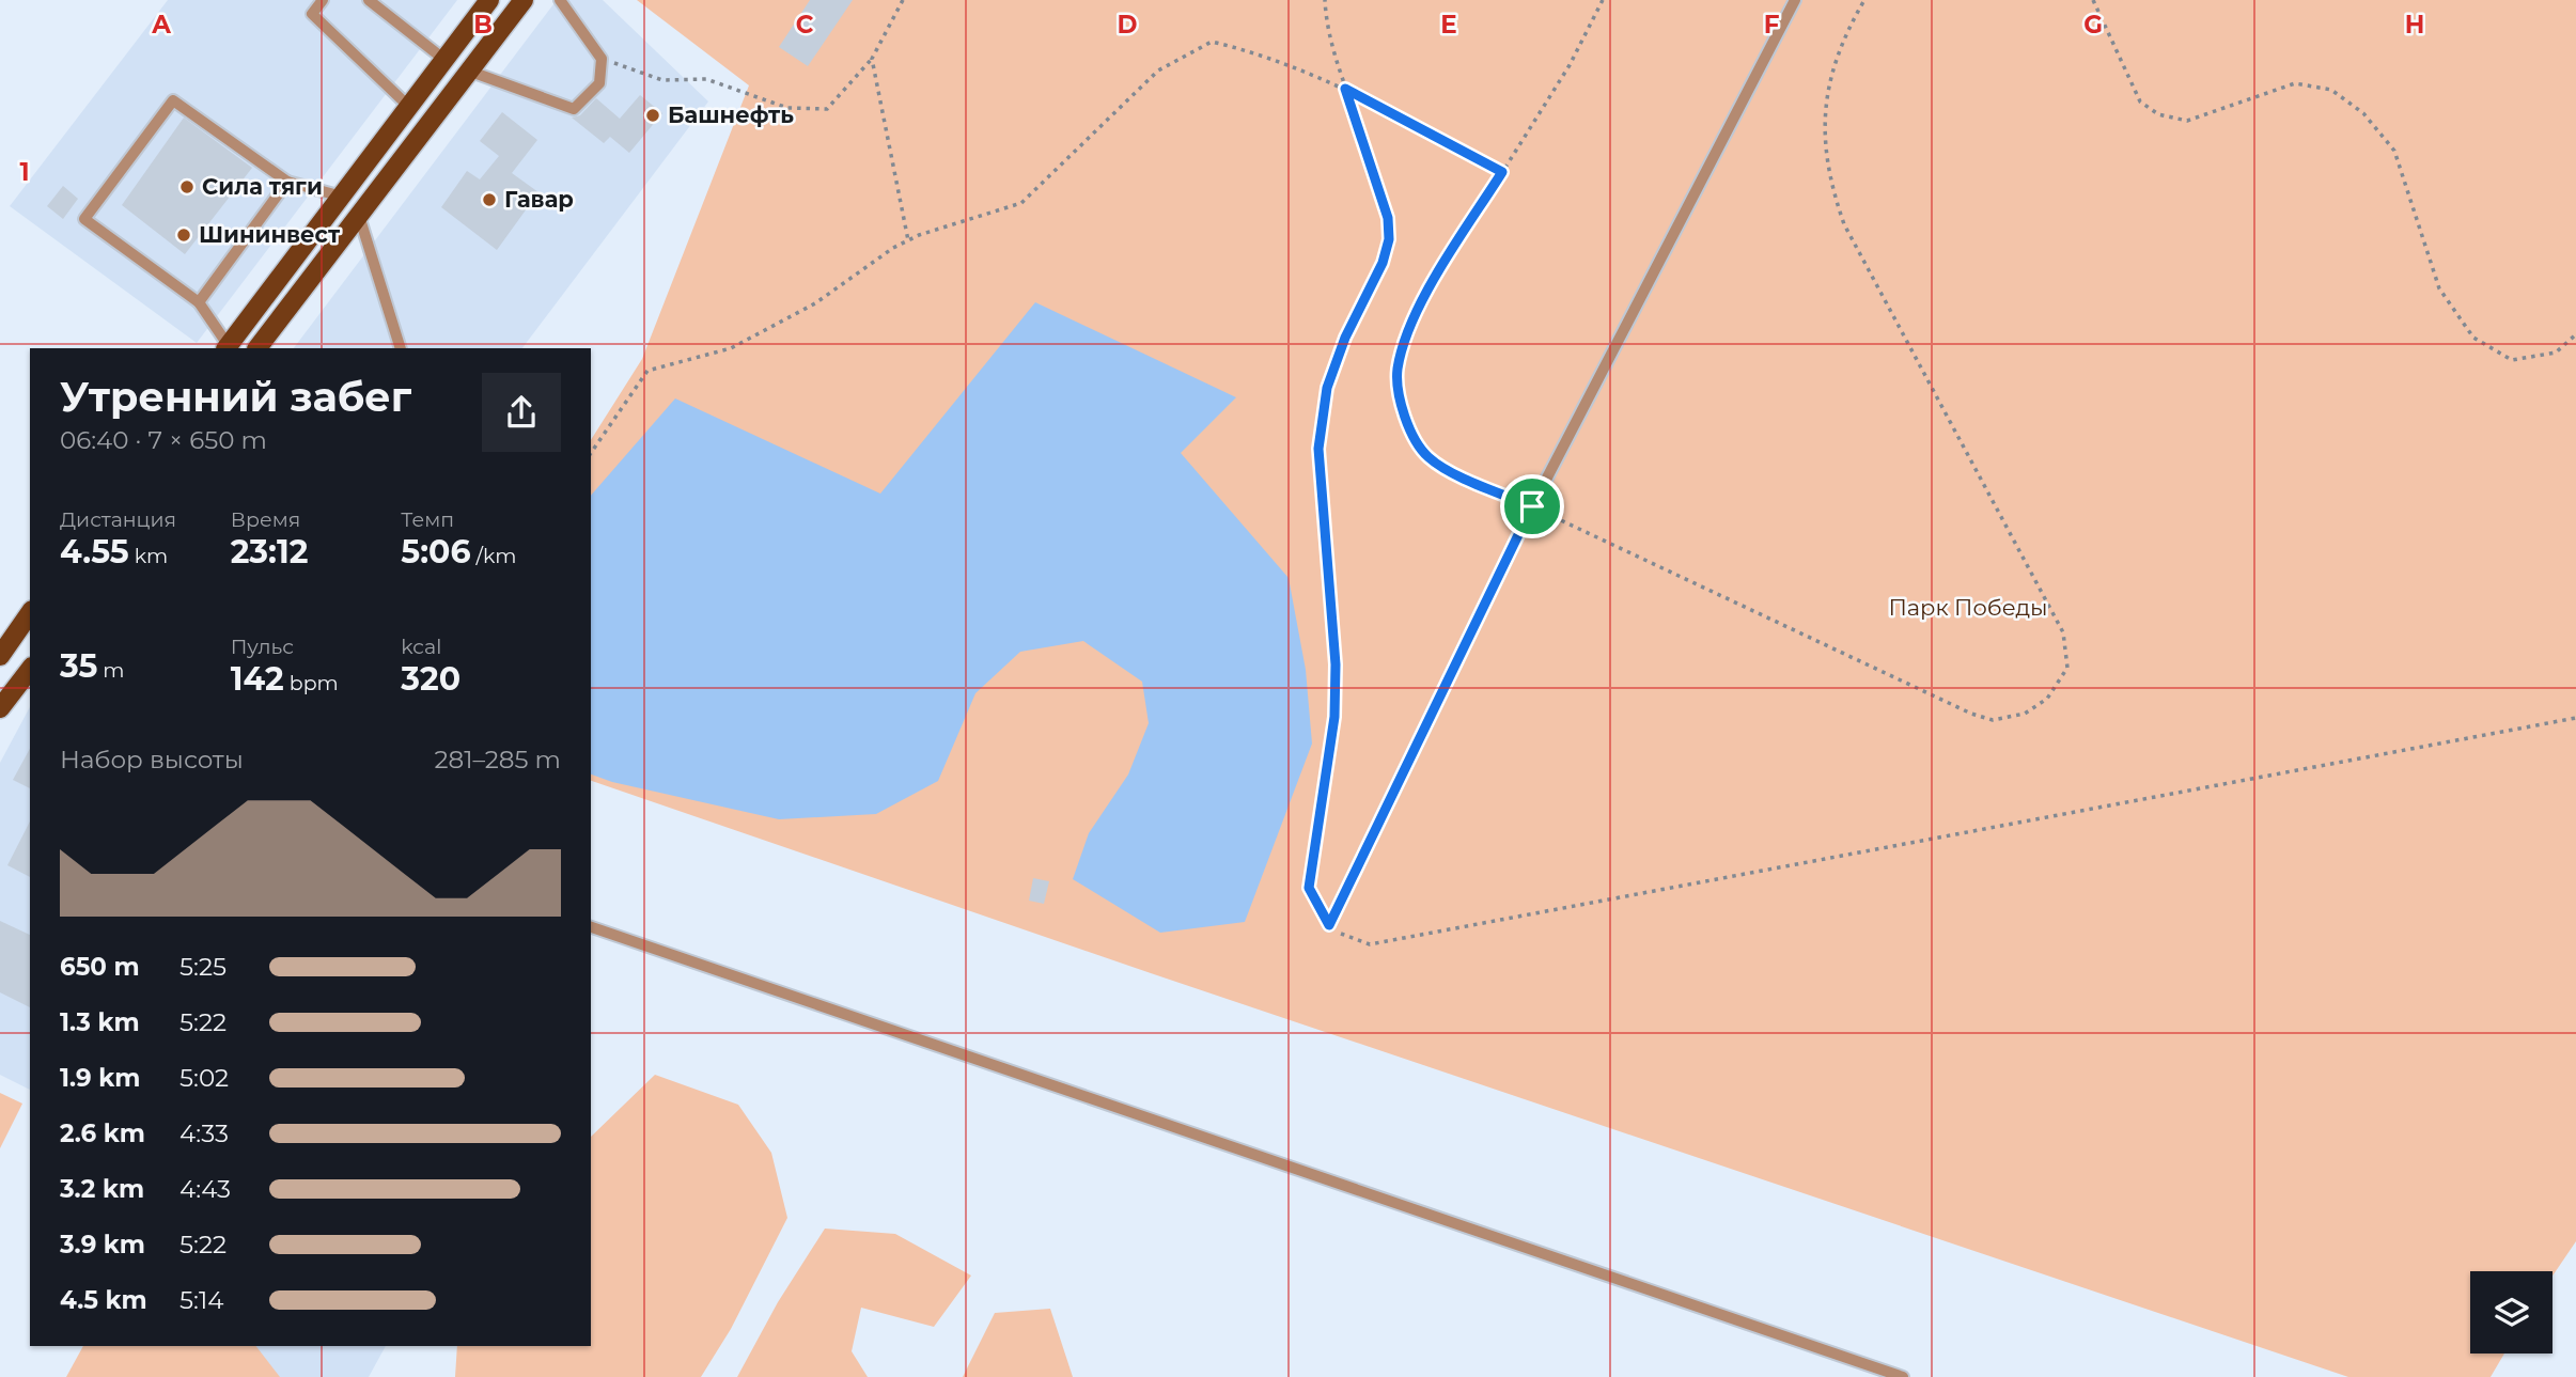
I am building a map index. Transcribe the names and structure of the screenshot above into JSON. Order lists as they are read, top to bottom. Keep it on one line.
{"parks":["Парк Победы"],"places":["Башнефть","Сила тяги","Гавар","Шининвест"],"page":{"heading":["Утренний забег","06:40 · 7 × 650 m"],"stats":[["Дистанция","4.55 km"],["Время","23:12"],["Темп","5:06 /km"],["35 m"],["Пульс","142 bpm"],["kcal","320"]],"chart":["Набор высоты","281–285 m"],"list":[{"name":"650 m","note":"5:25"},{"name":"1.3 km","note":"5:22"},{"name":"1.9 km","note":"5:02"},{"name":"2.6 km","note":"4:33"},{"name":"3.2 km","note":"4:43"},{"name":"3.9 km","note":"5:22"},{"name":"4.5 km","note":"5:14"}]},"grid":{"columns":["A","B","C","D","E","F","G","H"],"rows":["1"]}}
